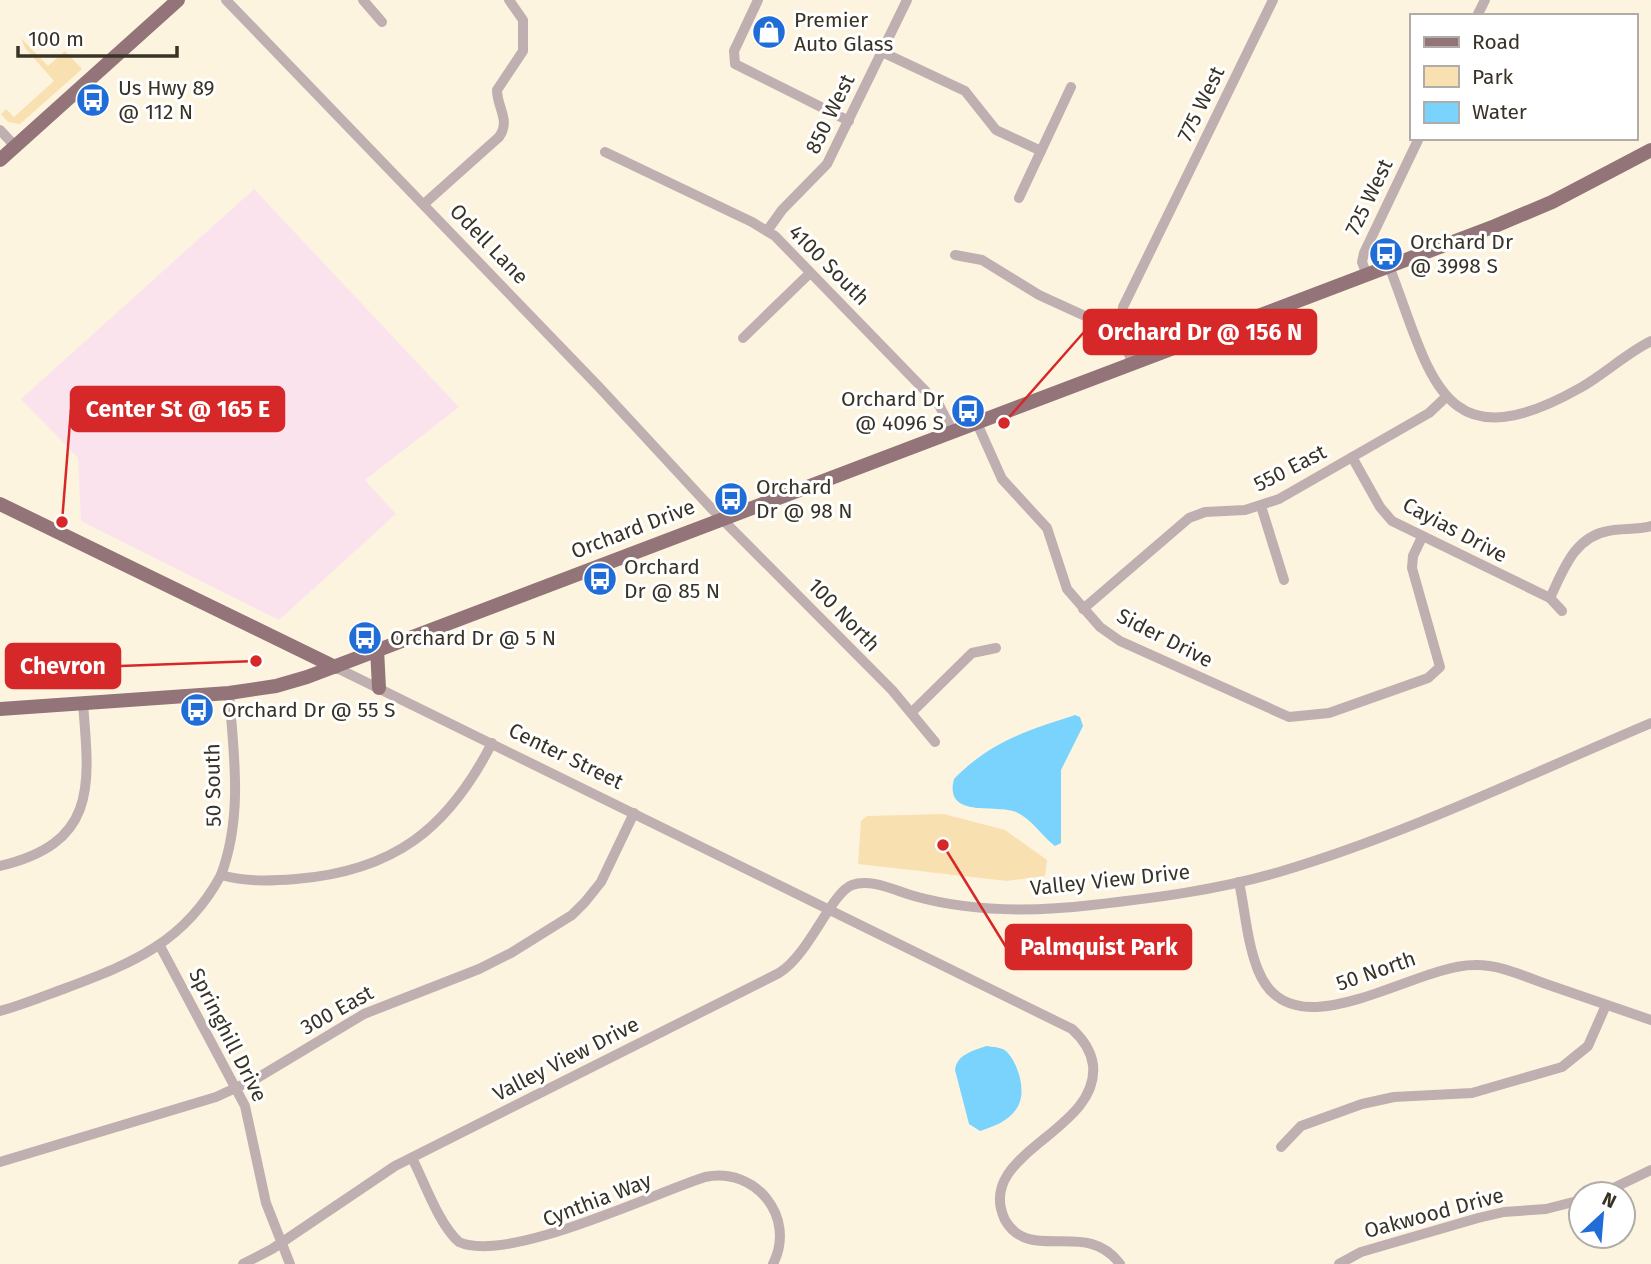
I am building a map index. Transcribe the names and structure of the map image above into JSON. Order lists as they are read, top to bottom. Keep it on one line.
{"streets":{"main road":["Orchard Drive","Center Street"],"street":["775 West","850 West","725 West","Odell Lane","4100 South","550 East","Cayias Drive","100 North","Sider Drive","50 South","Valley View Drive","50 North","300 East","Springhill Drive","Cynthia Way","Oakwood Drive"]},"crossings":[["850 West","4100 South"],["725 West","Orchard Drive"],["Odell Lane","Orchard Drive"],["Odell Lane","100 North"],["4100 South","Orchard Drive"],["550 East","Cayias Drive"],["550 East","Sider Drive"],["Orchard Drive","100 North"],["Orchard Drive","Sider Drive"],["Orchard Drive","Center Street"],["Orchard Drive","50 South"],["Cayias Drive","Sider Drive"],["Center Street","Valley View Drive"],["Center Street","300 East"],["50 South","Springhill Drive"],["Valley View Drive","50 North"],["Valley View Drive","Springhill Drive"],["Valley View Drive","Cynthia Way"],["300 East","Springhill Drive"]],"places":{"shop":["Premier Auto Glass"],"bus stop":["Us Hwy 89 @ 112 N","Orchard Dr @ 3998 S","Orchard Dr @ 4096 S","Orchard Dr @ 98 N","Orchard Dr @ 85 N","Orchard Dr @ 5 N","Orchard Dr @ 55 S"],"other":["Orchard Dr @ 156 N","Center St @ 165 E","Chevron","Palmquist Park"]},"legend":["Road","Park","Water"],"scale_bar":"100 m","north":"top right"}
